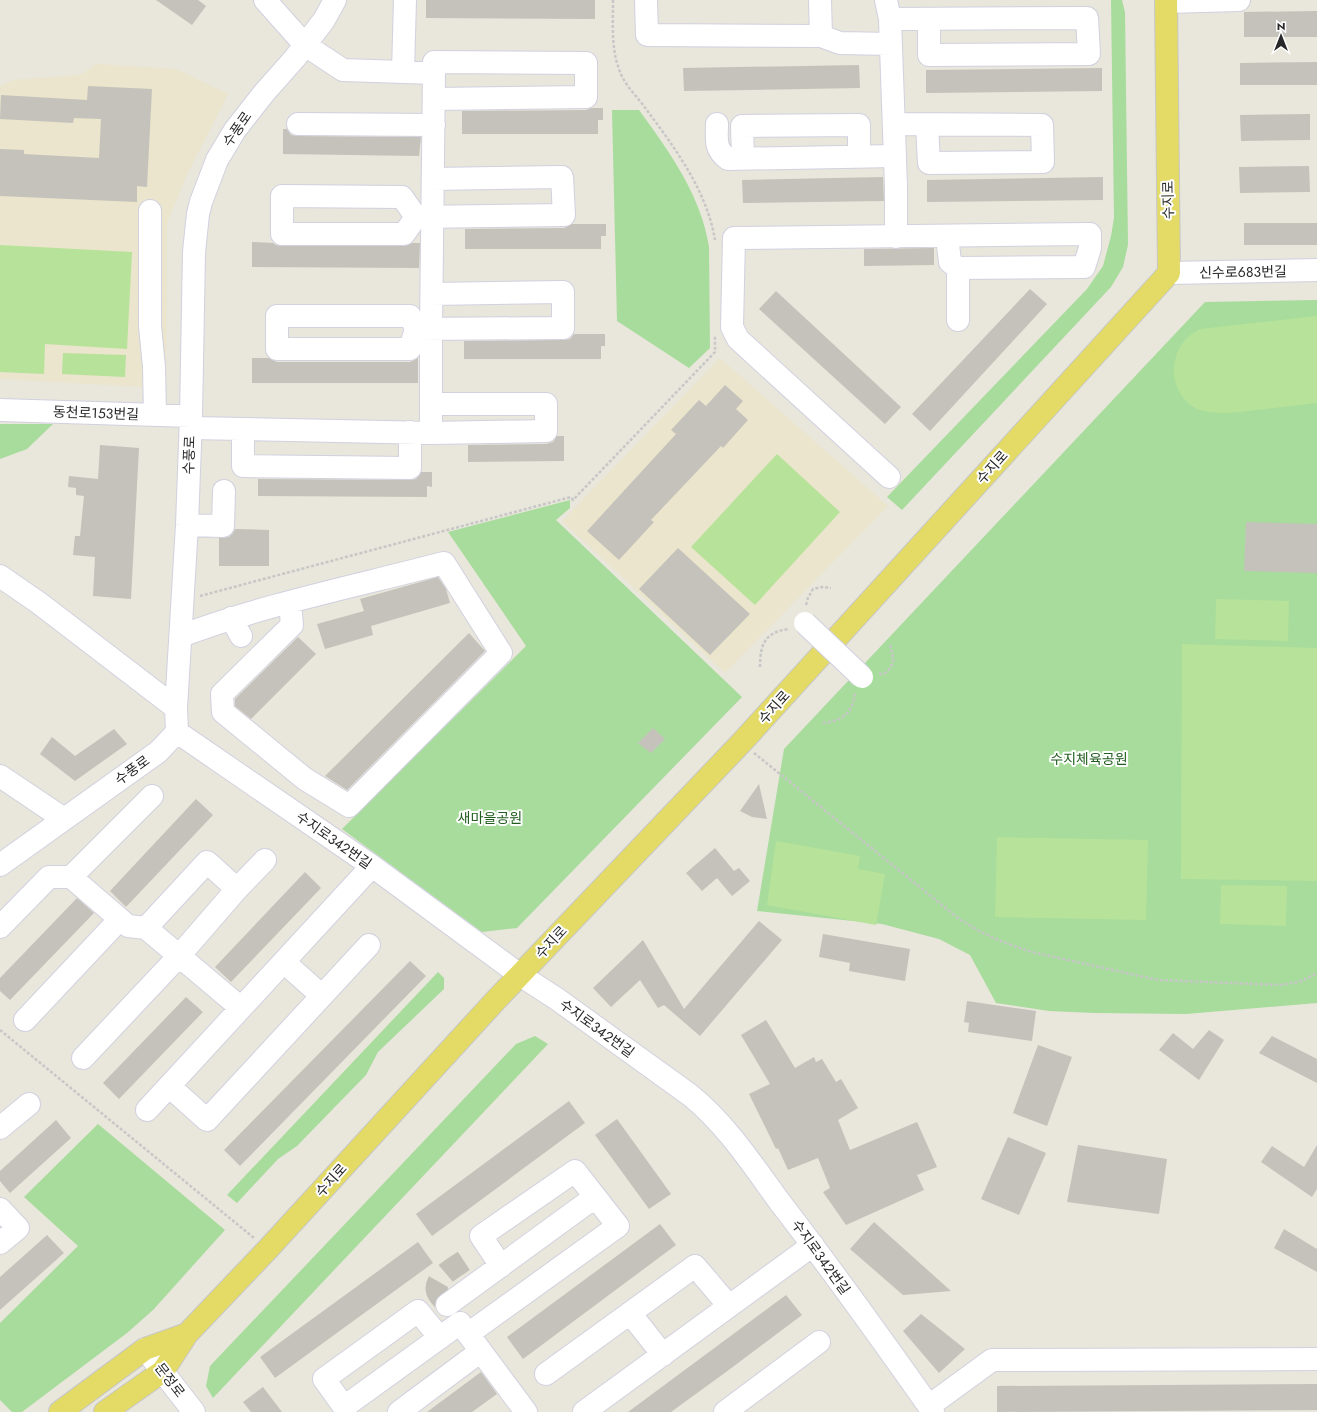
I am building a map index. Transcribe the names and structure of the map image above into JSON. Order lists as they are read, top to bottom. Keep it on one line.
{"streets":{"main road":["수지로"],"street":["수풍로","신수로683번길","동천로153번길","수지로342번길","문정로"]},"crossings":[["수풍로","동천로153번길"],["수풍로","수지로342번길"],["수지로","신수로683번길"],["수지로","수지로342번길"],["수지로","문정로"]],"parks":["수지체육공원","새마을공원"],"north":"top"}
